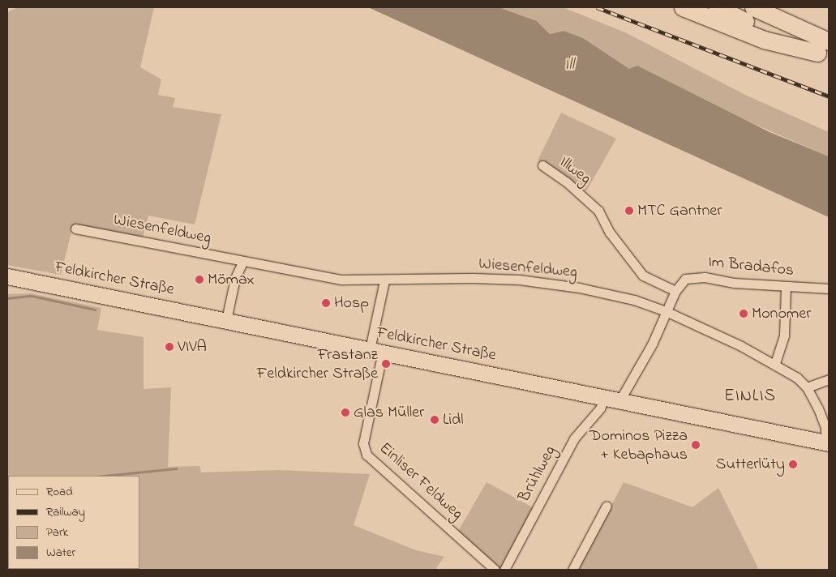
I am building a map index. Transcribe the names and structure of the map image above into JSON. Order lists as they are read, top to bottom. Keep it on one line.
{"streets":{"main road":["Feldkircher Straße"],"street":["Illweg","Wiesenfeldweg","Im Bradafos","Brühlweg","Einliser Feldweg"]},"crossings":[["Illweg","Im Bradafos"],["Wiesenfeldweg","Im Bradafos"],["Wiesenfeldweg","Feldkircher Straße"],["Feldkircher Straße","Brühlweg"],["Feldkircher Straße","Einliser Feldweg"]],"districts":["EINLIS"],"water":["Ill"],"places":["MTC Gantner","Mömax","Hosp","Monomer","VIVA","Frastanz Feldkircher Straße","Glas Müller","Lidl","Dominos Pizza + Kebaphaus","Sutterlüty"],"legend":["Road","Railway","Park","Water"]}
